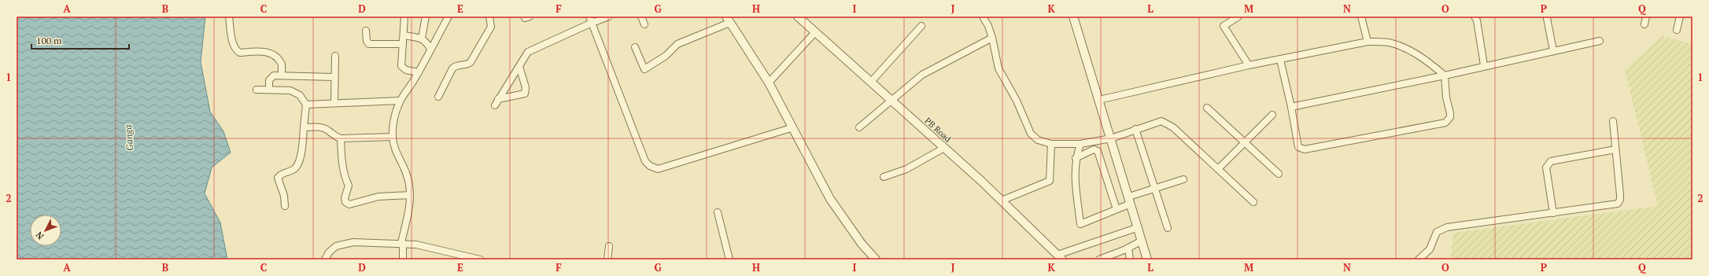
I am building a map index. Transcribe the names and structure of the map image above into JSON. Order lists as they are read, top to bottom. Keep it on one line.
{"streets":{"street":["PB Road"]},"water":["Ganga"],"scale_bar":"100 m","north":"bottom left","grid":{"columns":["A","B","C","D","E","F","G","H","I","J","K","L","M","N","O","P","Q"],"rows":["1","2"]}}
